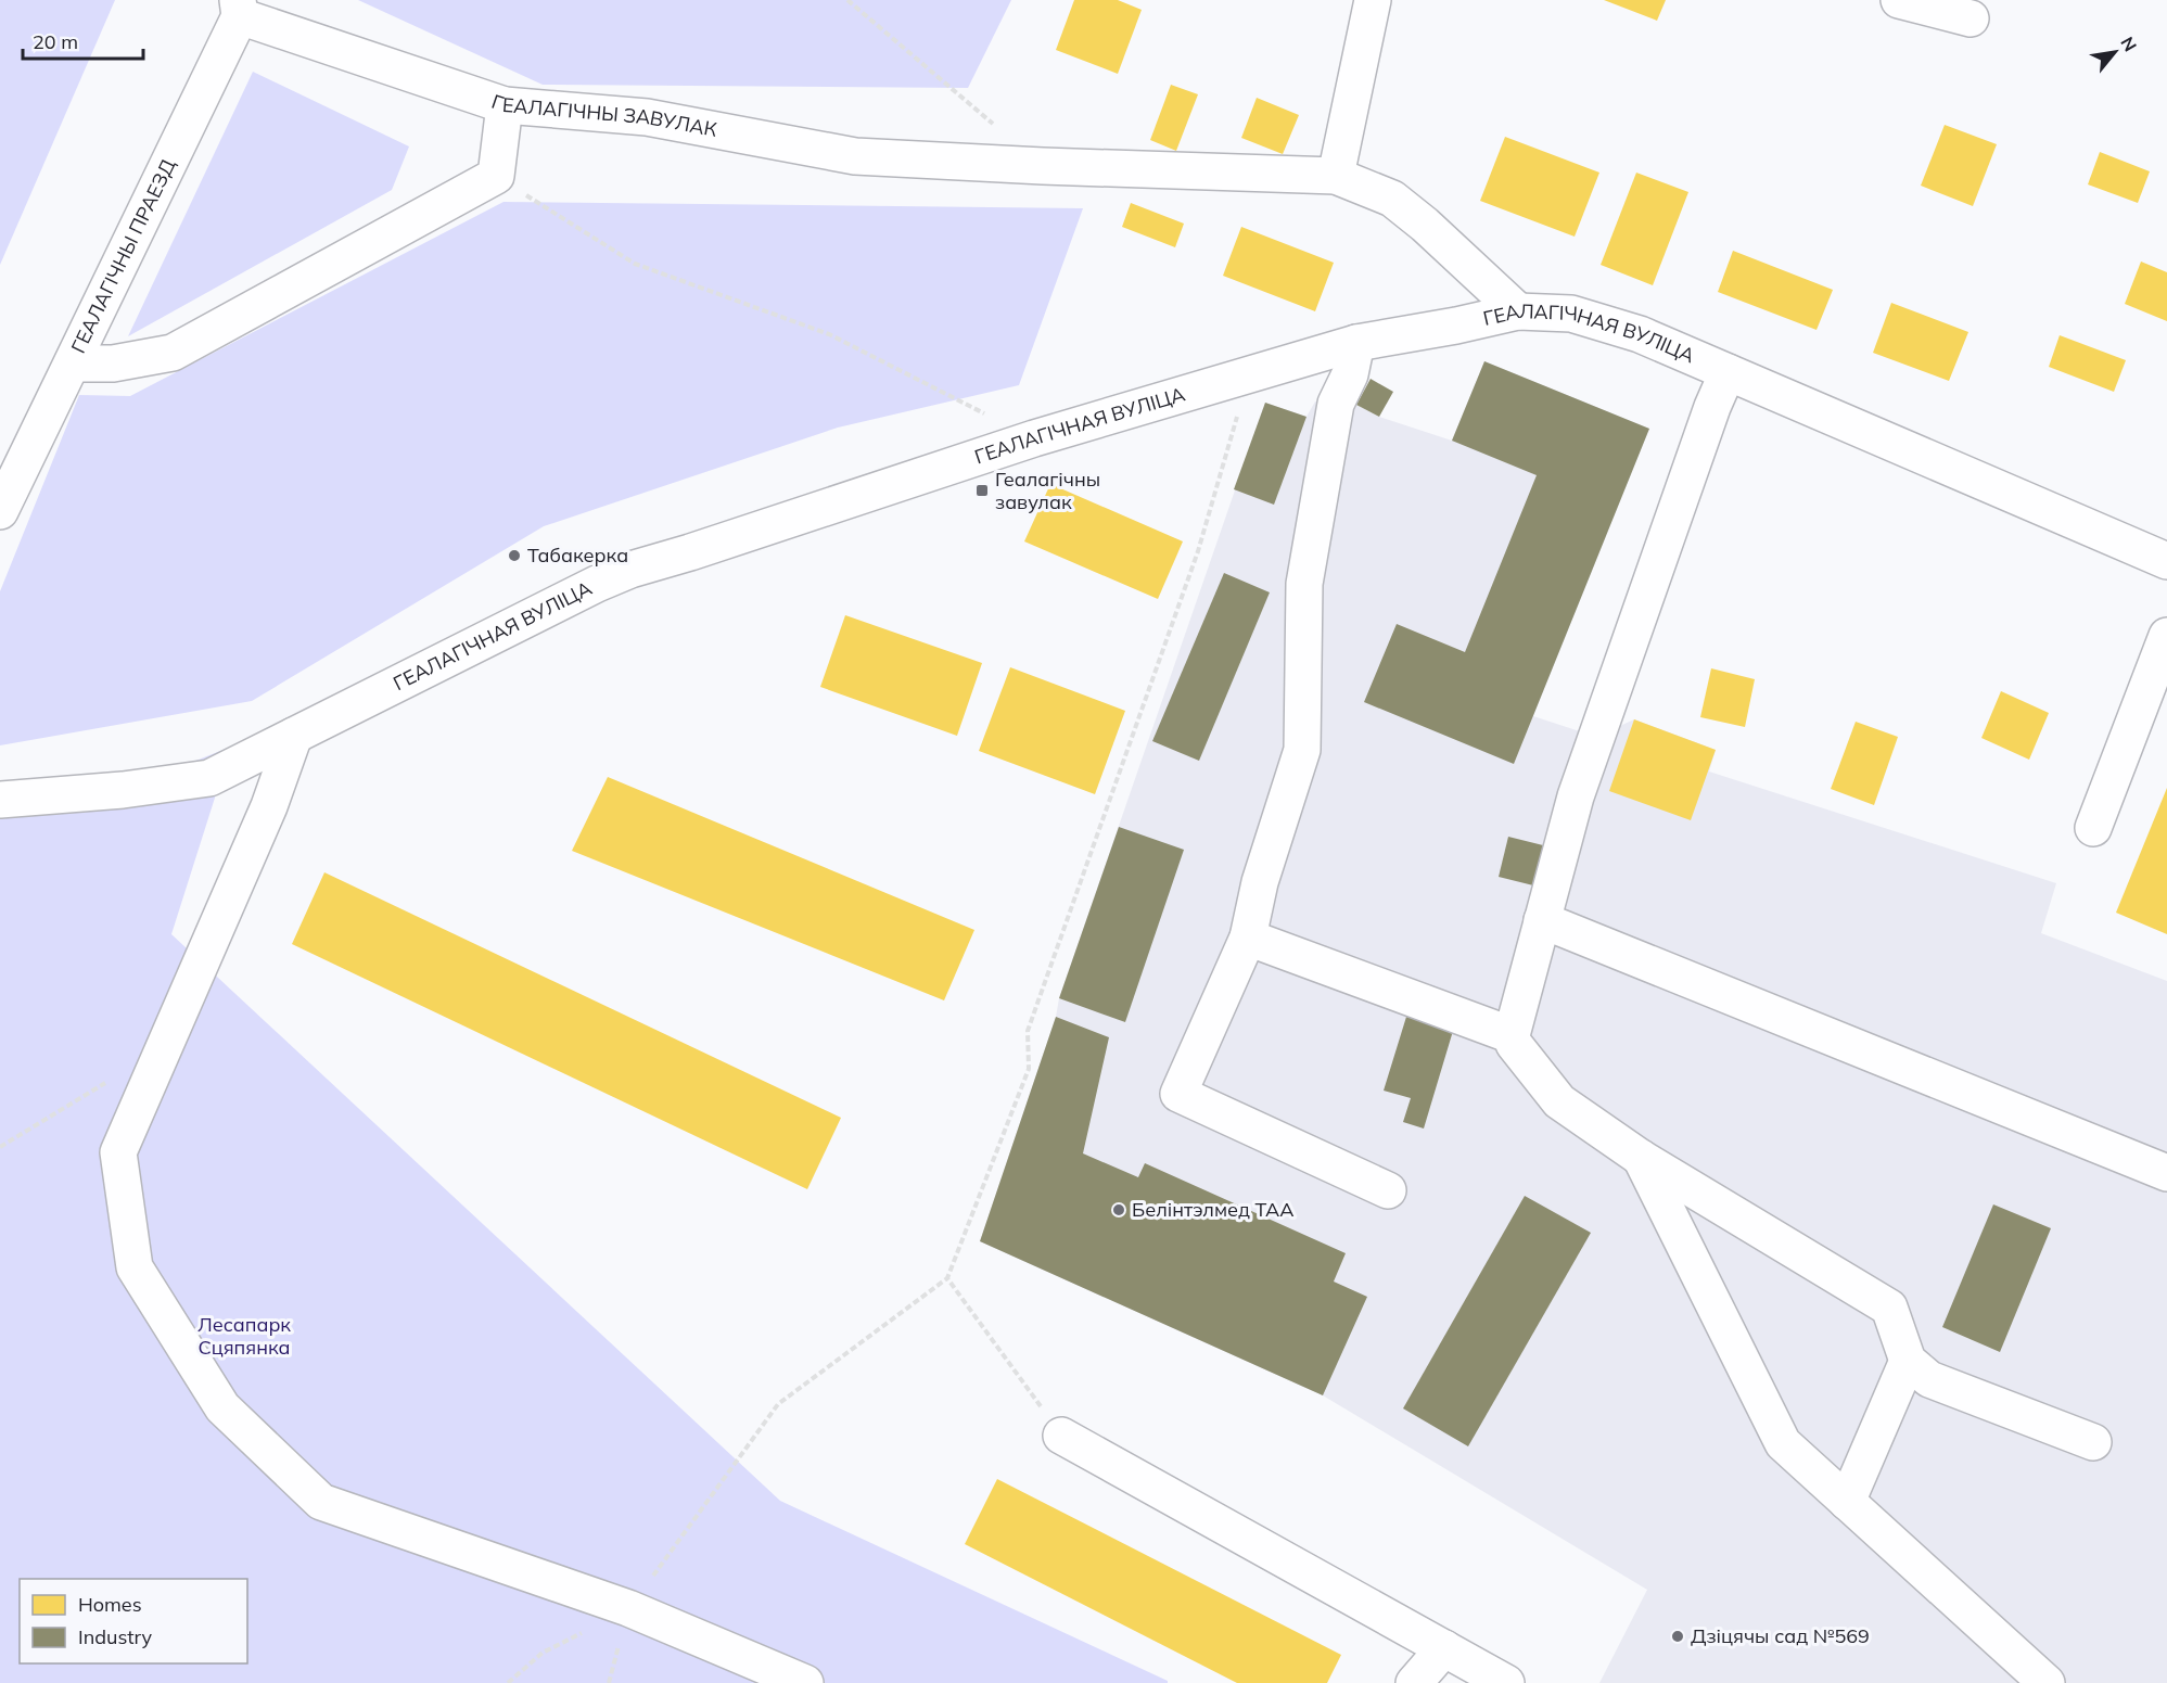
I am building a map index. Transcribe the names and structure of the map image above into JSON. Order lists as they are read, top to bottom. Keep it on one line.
{"streets":{"street":["ГЕАЛАГІЧНЫ ЗАВУЛАК","ГЕАЛАГІЧНЫ ПРАЕЗД","ГЕАЛАГІЧНАЯ ВУЛІЦА"]},"crossings":[["ГЕАЛАГІЧНЫ ЗАВУЛАК","ГЕАЛАГІЧНЫ ПРАЕЗД"],["ГЕАЛАГІЧНЫ ЗАВУЛАК","ГЕАЛАГІЧНАЯ ВУЛІЦА"]],"parks":["Лесапарк Сцяпянка"],"places":{"transit":["Геалагічны завулак"],"other":["Табакерка","Белінтэлмед ТАА","Дзіцячы сад №569"]},"legend":["Homes","Industry"],"scale_bar":"20 m","north":"top right"}
